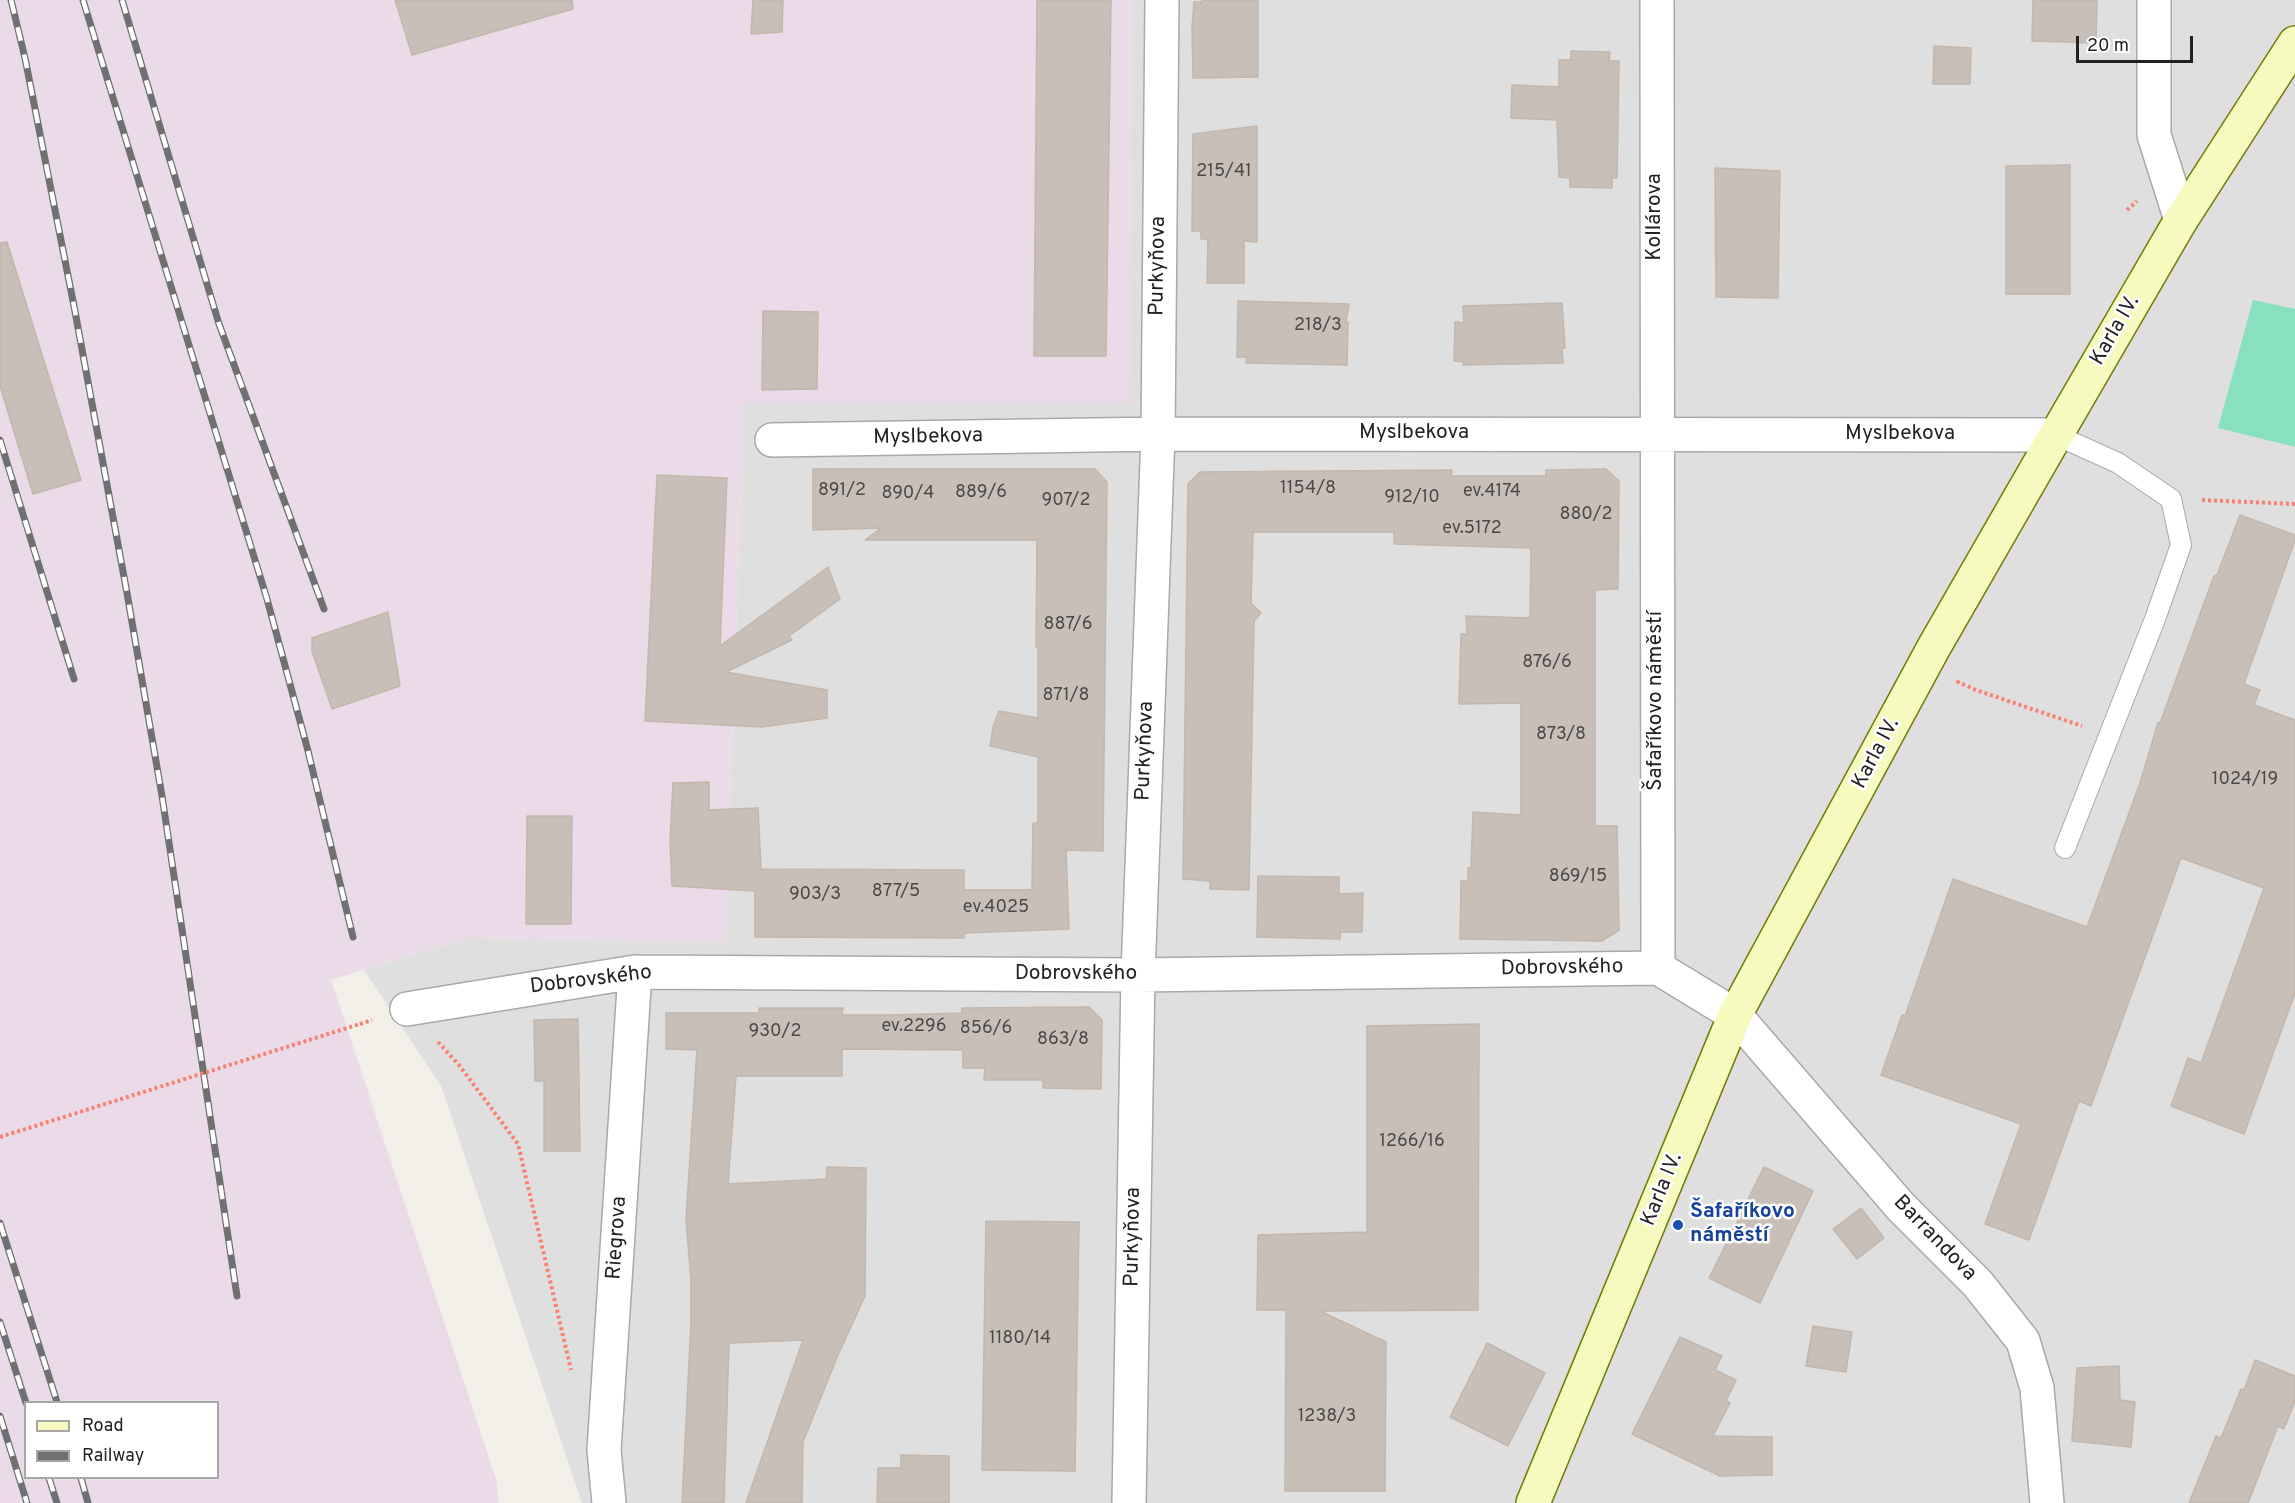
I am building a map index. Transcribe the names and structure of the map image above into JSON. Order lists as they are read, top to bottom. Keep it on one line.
{"streets":{"street":["Kollárova","Purkyňova","Karla IV.","Myslbekova","Šafaříkovo náměstí","Dobrovského","Riegrova","Barrandova"]},"crossings":[["Kollárova","Myslbekova"],["Kollárova","Šafaříkovo náměstí"],["Purkyňova","Myslbekova"],["Purkyňova","Dobrovského"],["Karla IV.","Myslbekova"],["Karla IV.","Barrandova"],["Myslbekova","Šafaříkovo náměstí"],["Šafaříkovo náměstí","Dobrovského"],["Dobrovského","Riegrova"]],"places":["Šafaříkovo náměstí"],"house_numbers":["215/41","218/3","1154/8","891/2","ev.4174","889/6","890/4","912/10","907/2","880/2","ev.5172","887/6","876/6","871/8","873/8","1024/19","869/15","877/5","903/3","ev.4025","ev.2296","856/6","930/2","863/8","1266/16","1180/14","1238/3"],"legend":["Road","Railway"],"scale_bar":"20 m"}
